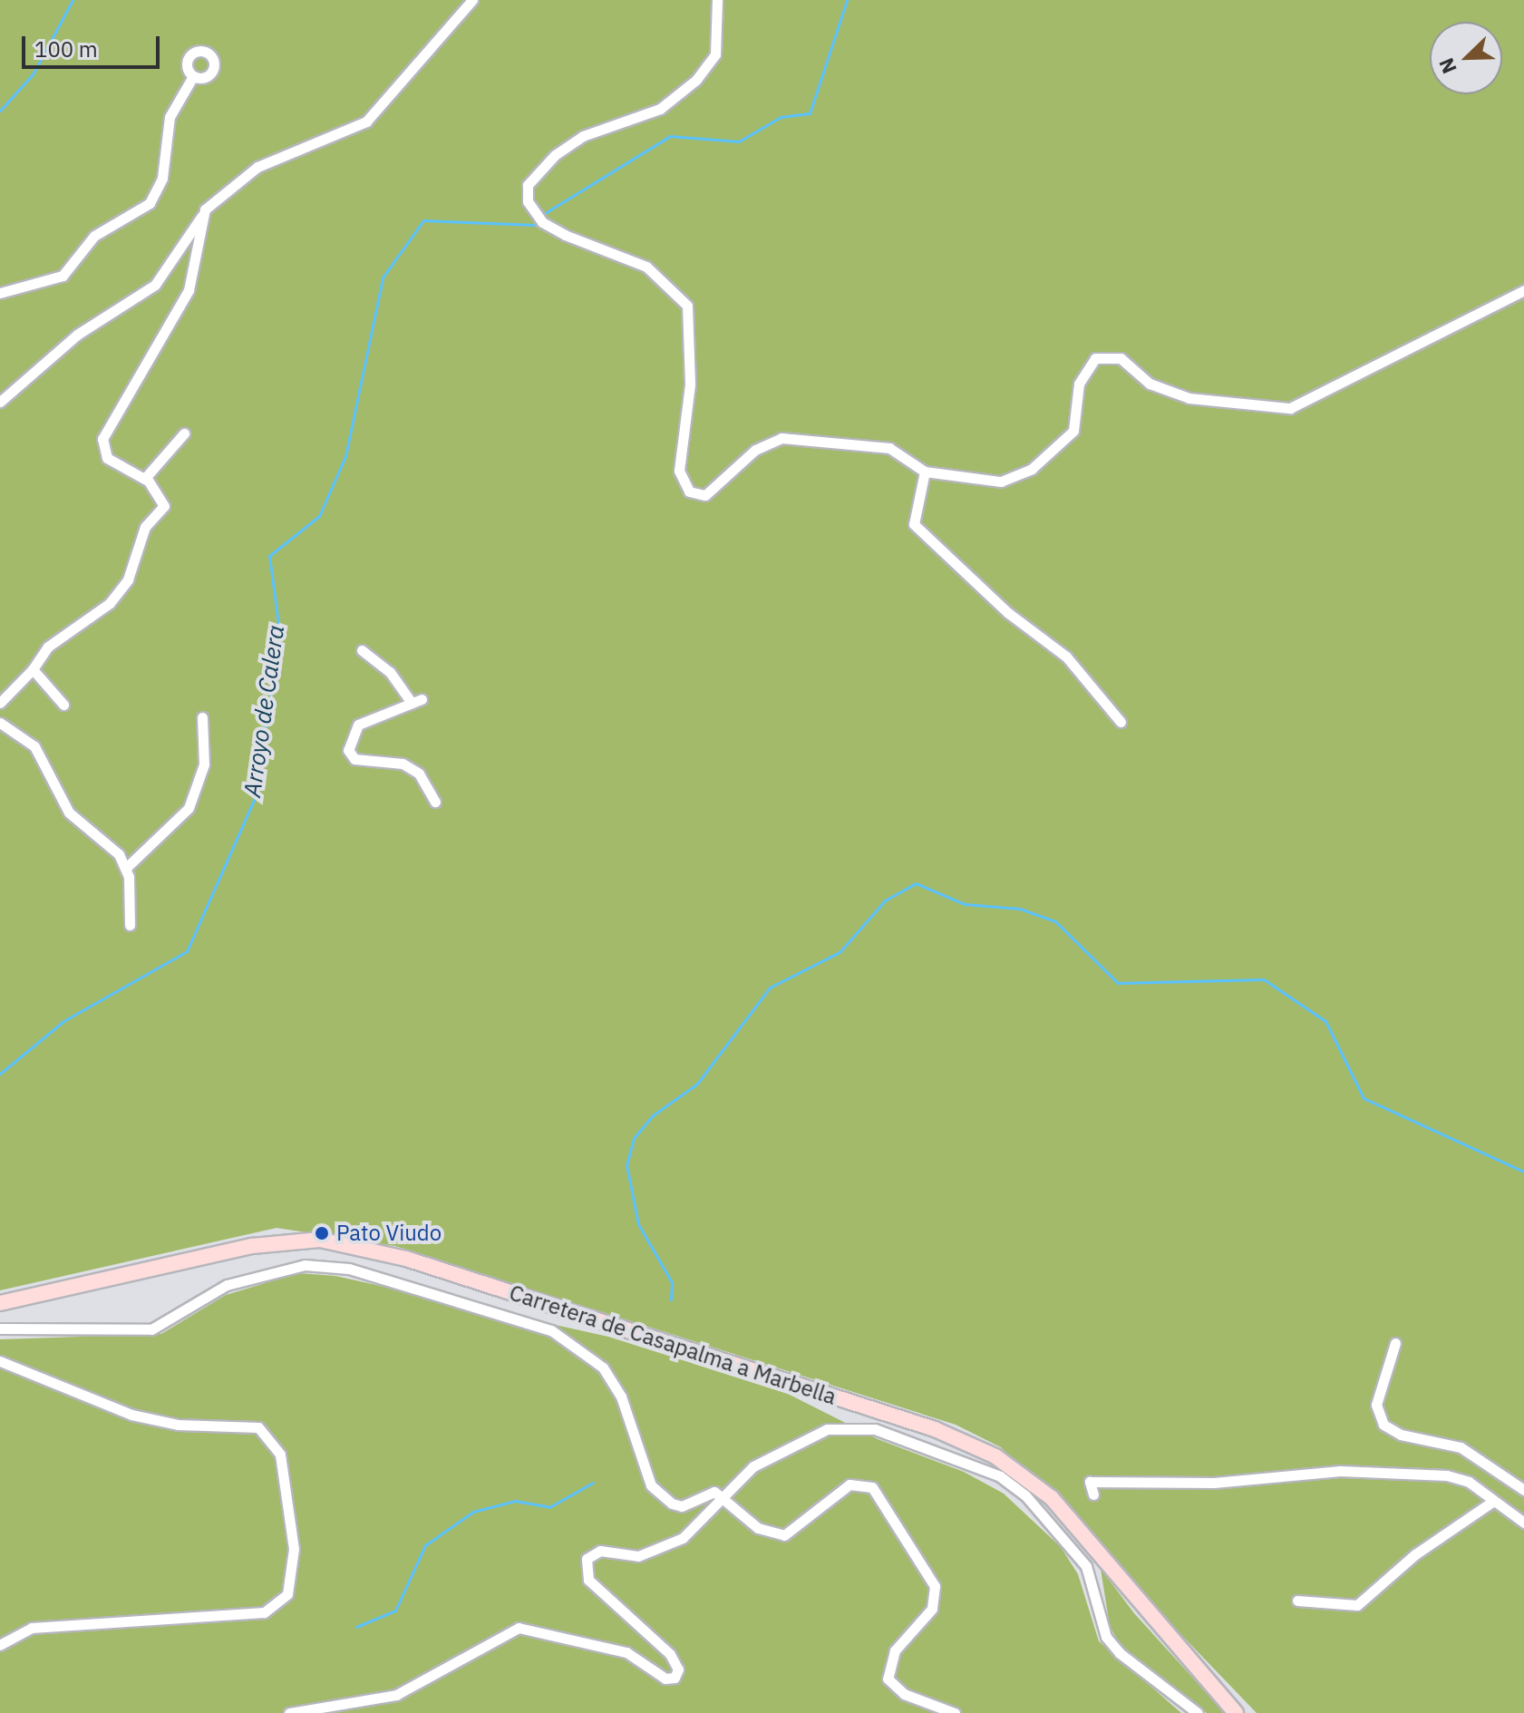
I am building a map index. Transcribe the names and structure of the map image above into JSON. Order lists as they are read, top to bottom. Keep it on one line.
{"streets":{"main road":["Carretera de Casapalma a Marbella"]},"water":["Arroyo de Calera"],"places":["Pato Viudo"],"scale_bar":"100 m","north":"bottom left"}
